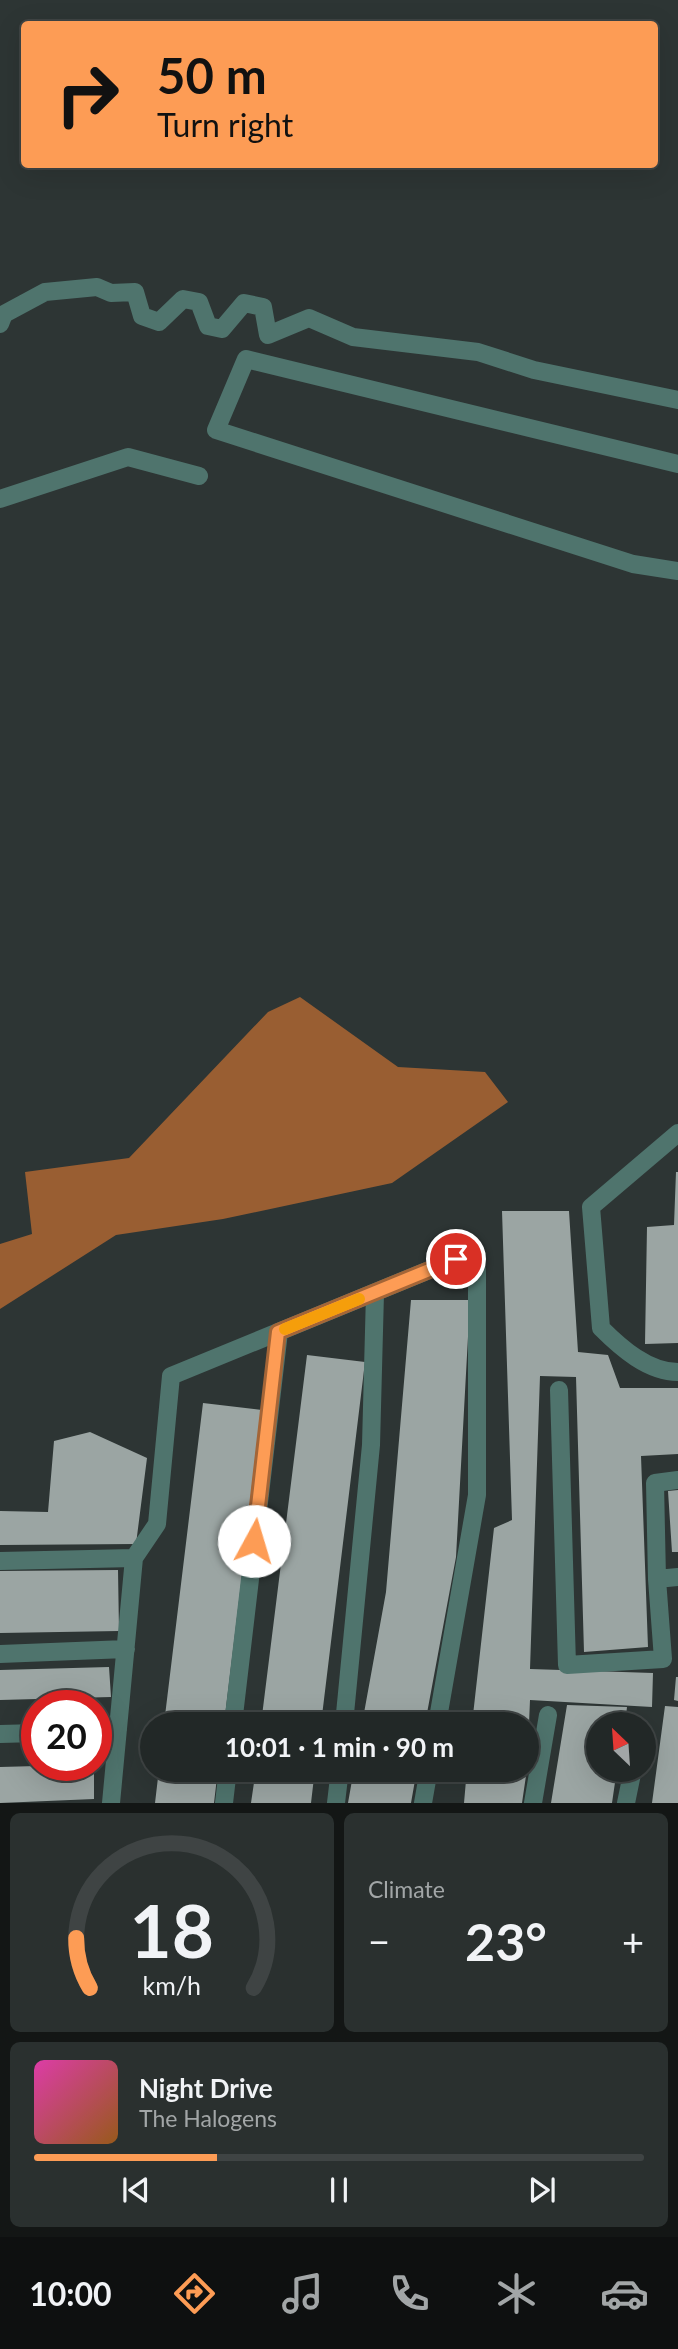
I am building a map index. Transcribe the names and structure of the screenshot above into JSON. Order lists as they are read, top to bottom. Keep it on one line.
{"north":"top left","page":{"turn":["50 m","Turn right"],"limit":"20","trip":"10:01 · 1 min · 90 m","tile":"Climate","heat":["−","23°","+"],"song":["Night Drive","The Halogens"],"tabs":"10:00","gauge":["18","km/h"]}}
